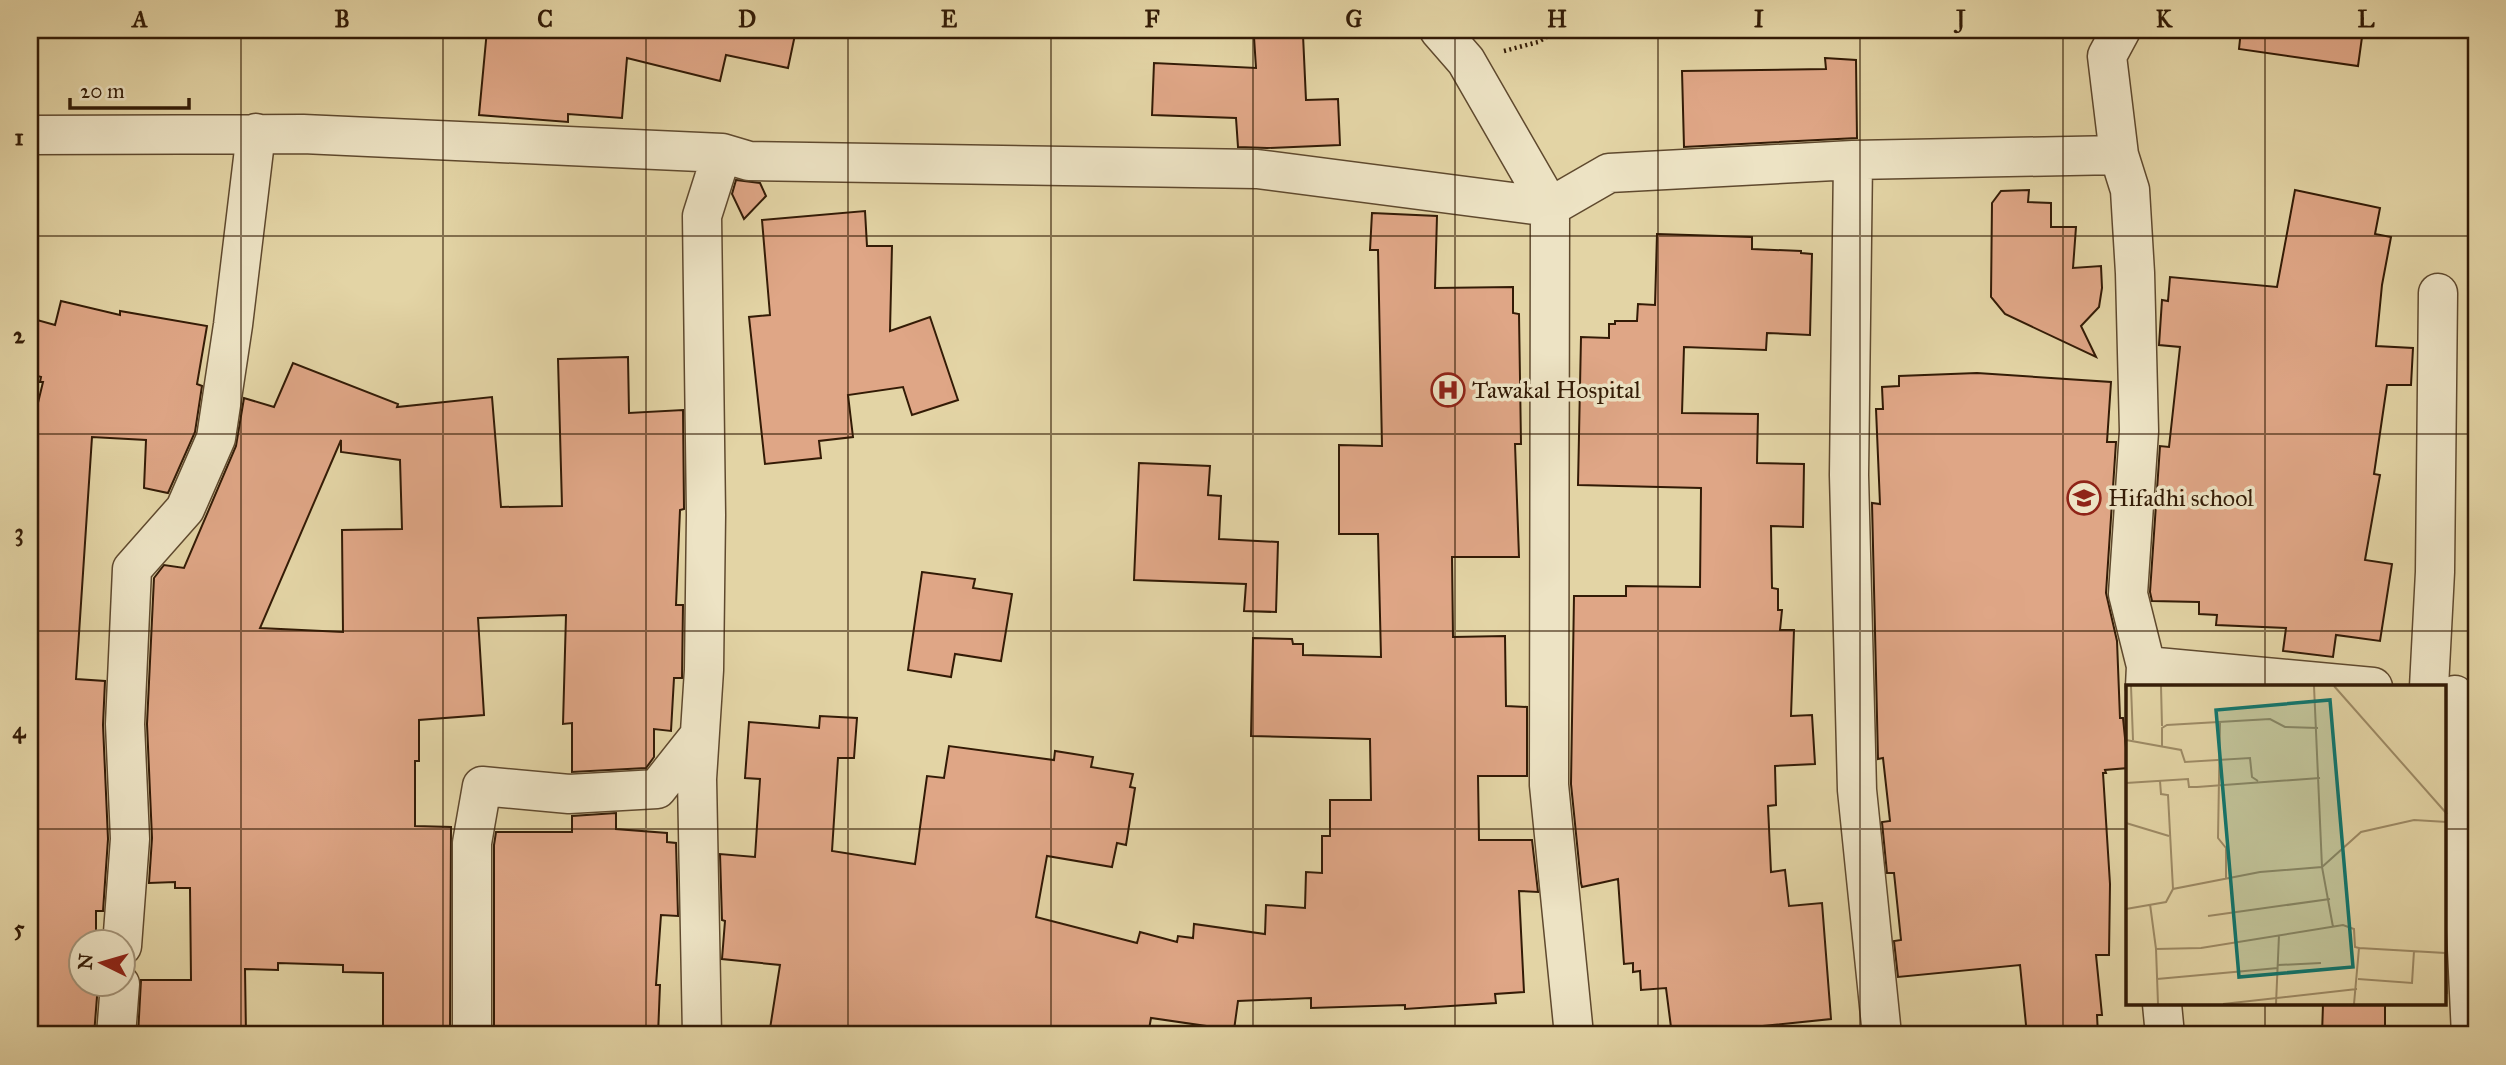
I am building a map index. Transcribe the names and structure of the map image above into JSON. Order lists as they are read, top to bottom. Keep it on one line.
{"places":{"hospital":["Tawakal Hospital"],"school or university":["Hifadhi school"]},"scale_bar":"20 m","north":"left","grid":{"columns":["A","B","C","D","E","F","G","H","I","J","K","L"],"rows":["1","2","3","4","5"]}}
